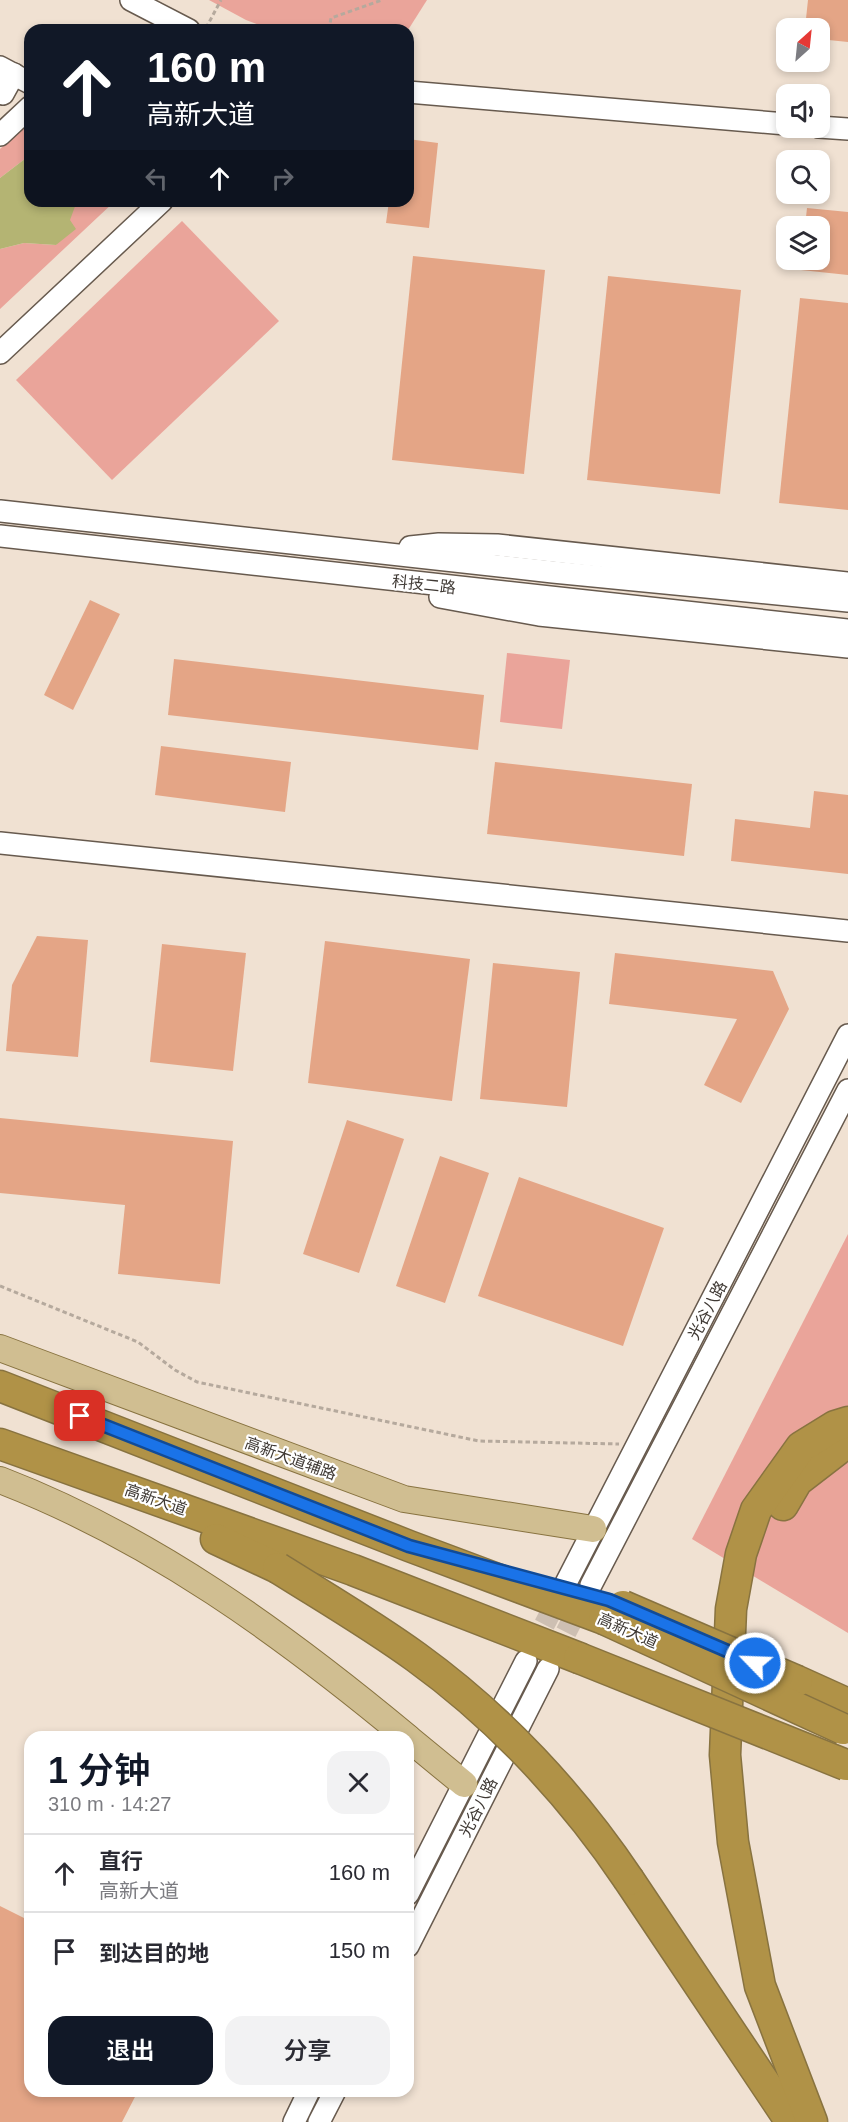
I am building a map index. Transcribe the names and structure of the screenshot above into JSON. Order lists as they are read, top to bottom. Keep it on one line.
{"streets":{"highway":["高新大道"],"main road":["高新大道辅路"],"street":["科技二路","光谷八路"]},"crossings":[["光谷八路","高新大道辅路"],["光谷八路","高新大道"]],"north":"top right","page":{"turn":["160 m","高新大道"],"heading":["1 分钟","310 m · 14:27"],"list":[{"name":"直行","note":"高新大道","value":"160 m"},{"name":"到达目的地","value":"150 m"}],"buttons":["退出","分享"]}}
